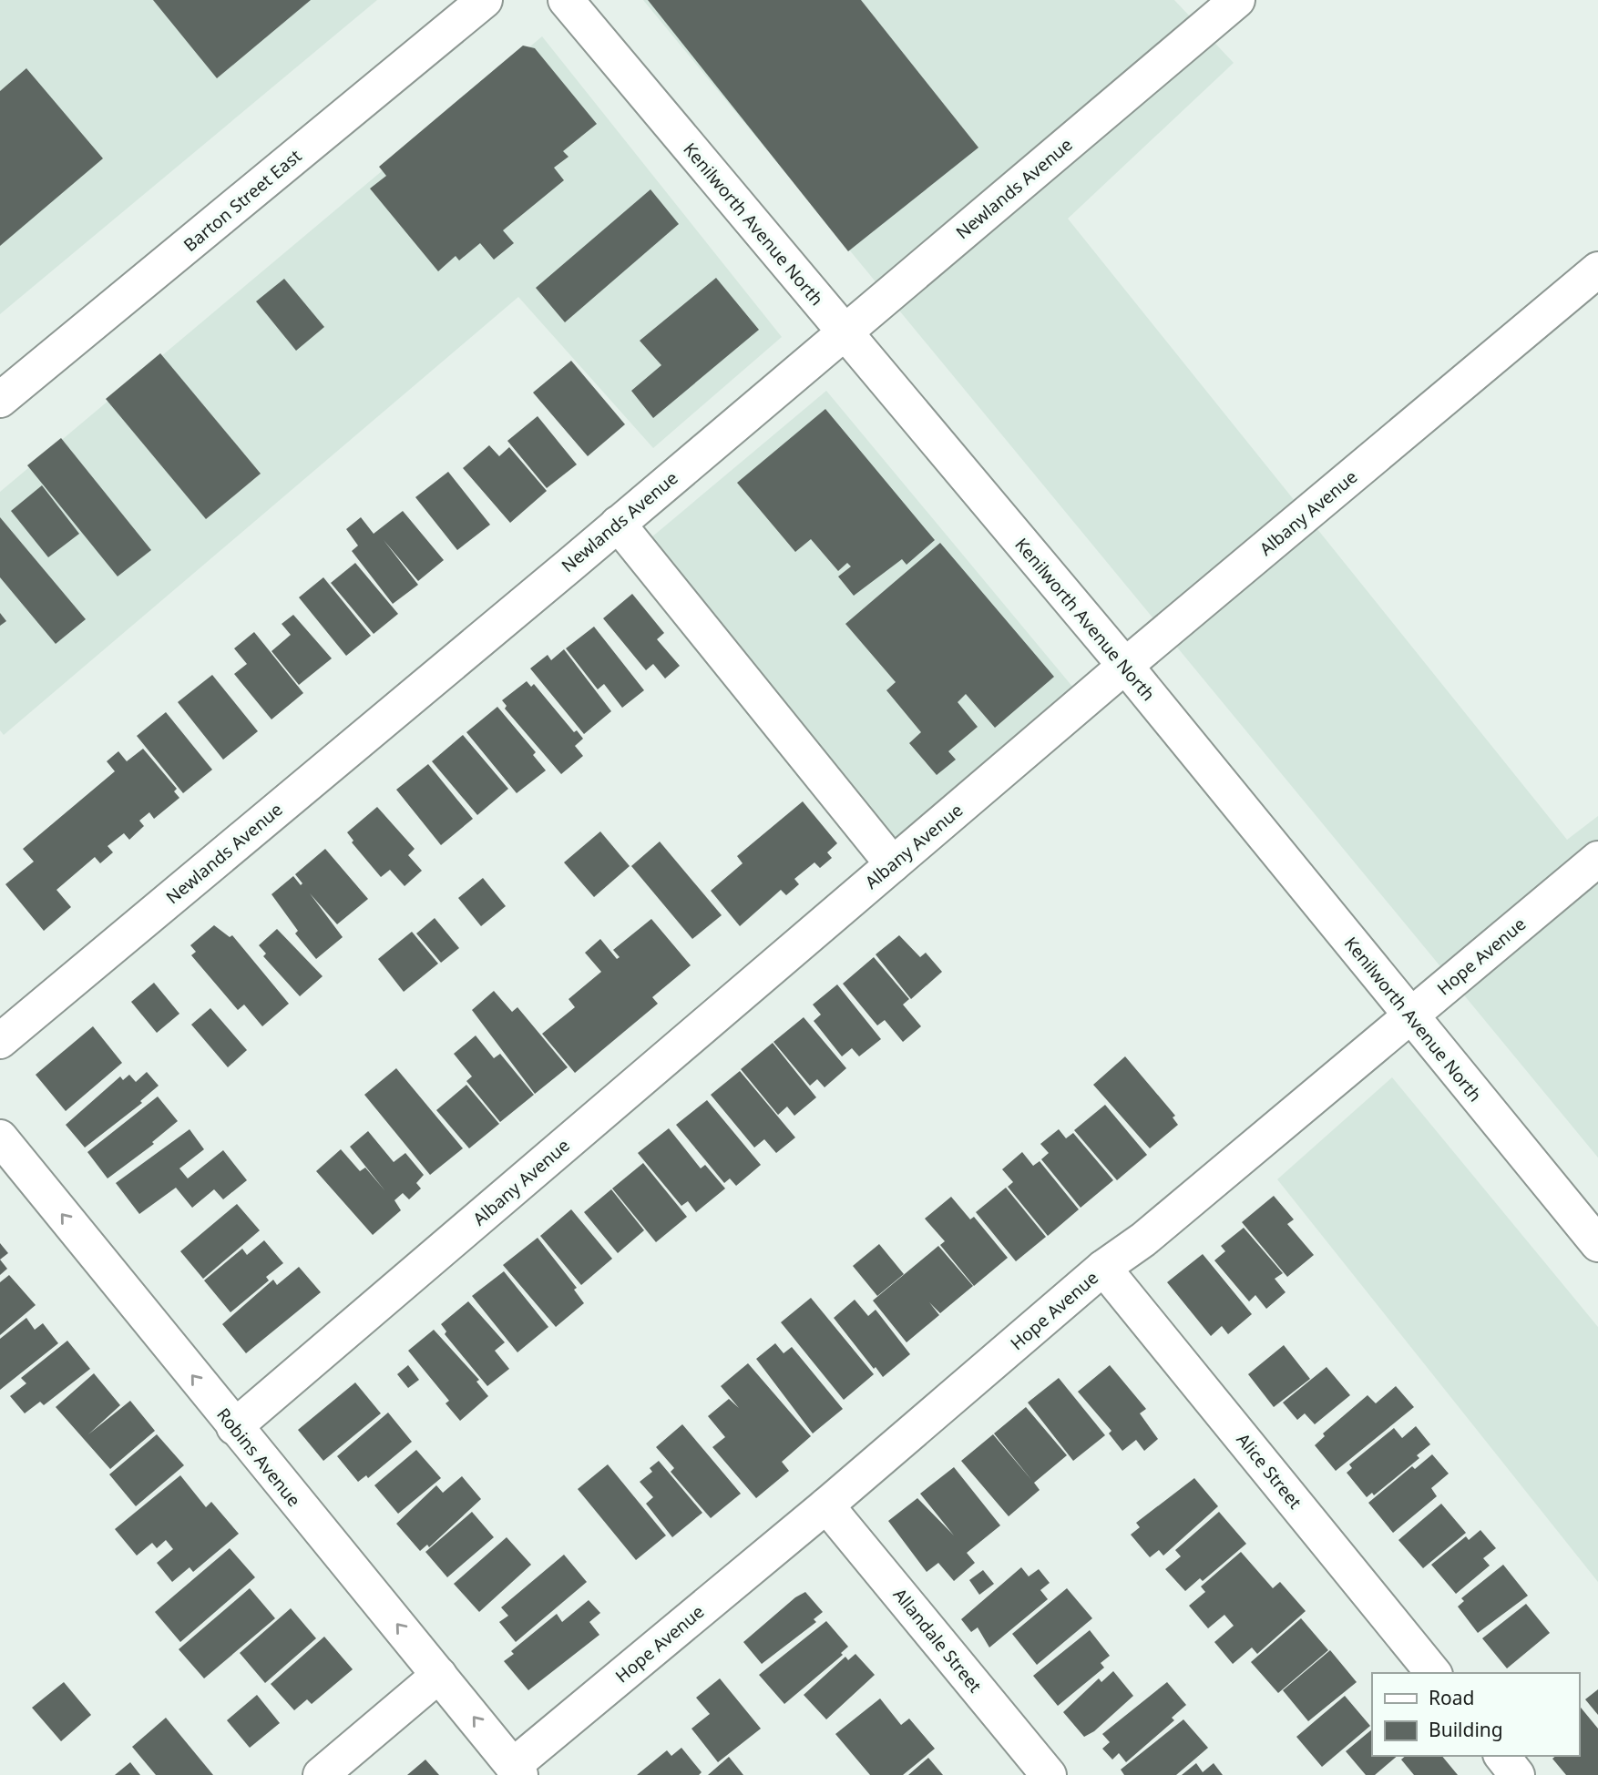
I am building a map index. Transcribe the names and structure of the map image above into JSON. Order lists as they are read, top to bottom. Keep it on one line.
{"streets":{"street":["Newlands Avenue","Barton Street East","Kenilworth Avenue North","Albany Avenue","Hope Avenue","Robins Avenue","Alice Street","Allandale Street"]},"crossings":[["Newlands Avenue","Kenilworth Avenue North"],["Kenilworth Avenue North","Albany Avenue"],["Kenilworth Avenue North","Hope Avenue"],["Albany Avenue","Robins Avenue"],["Hope Avenue","Robins Avenue"],["Hope Avenue","Alice Street"],["Hope Avenue","Allandale Street"]],"one_way":["Robins Avenue"],"legend":["Road","Building"]}
